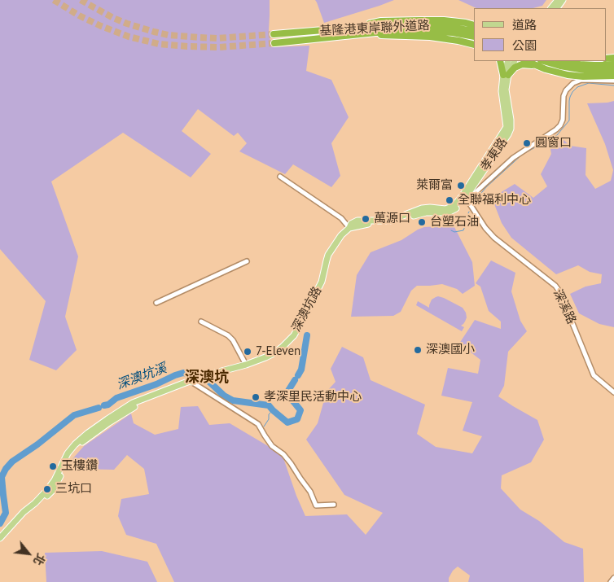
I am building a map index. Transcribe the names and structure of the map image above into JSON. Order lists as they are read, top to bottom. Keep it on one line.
{"streets":{"highway":["基隆港東岸聯外道路"],"main road":["孝東路","深澳坑路"],"street":["深溪路"]},"crossings":[["孝東路","深溪路"]],"districts":["深澳坑"],"water":["深澳坑溪"],"places":["圓窗口","萊爾富","全聯福利中心","萬源口","台塑石油","深澳國小","7-Eleven","孝深里民活動中心","玉樓鑽","三坑口"],"legend":["道路","公園"],"north":"bottom right"}
